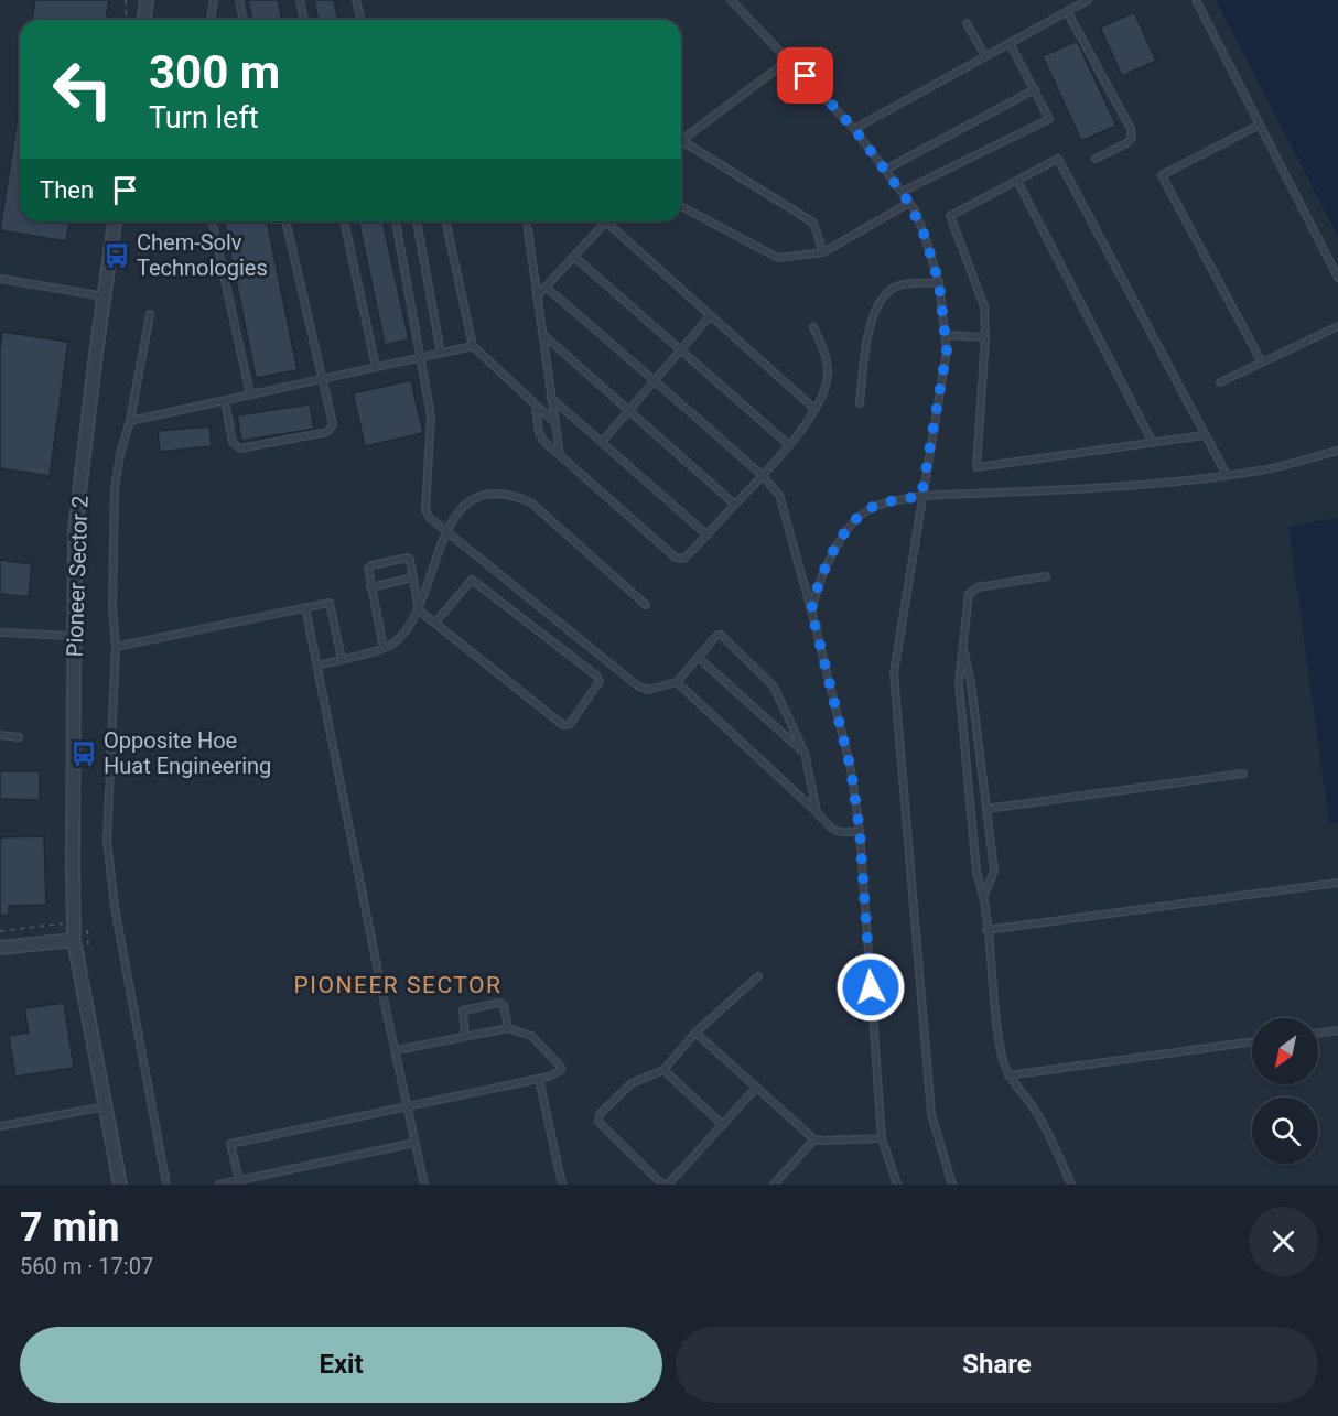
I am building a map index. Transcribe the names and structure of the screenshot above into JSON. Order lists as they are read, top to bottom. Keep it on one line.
{"streets":{"street":["Pioneer Sector 2"]},"districts":["PIONEER SECTOR"],"places":{"bus stop":["Chem-Solv Technologies","Opposite Hoe Huat Engineering"]},"north":"bottom left","page":{"turn":["300 m","Turn left"],"then":"Then","heading":["7 min","560 m · 17:07"],"buttons":["Exit","Share"]}}
